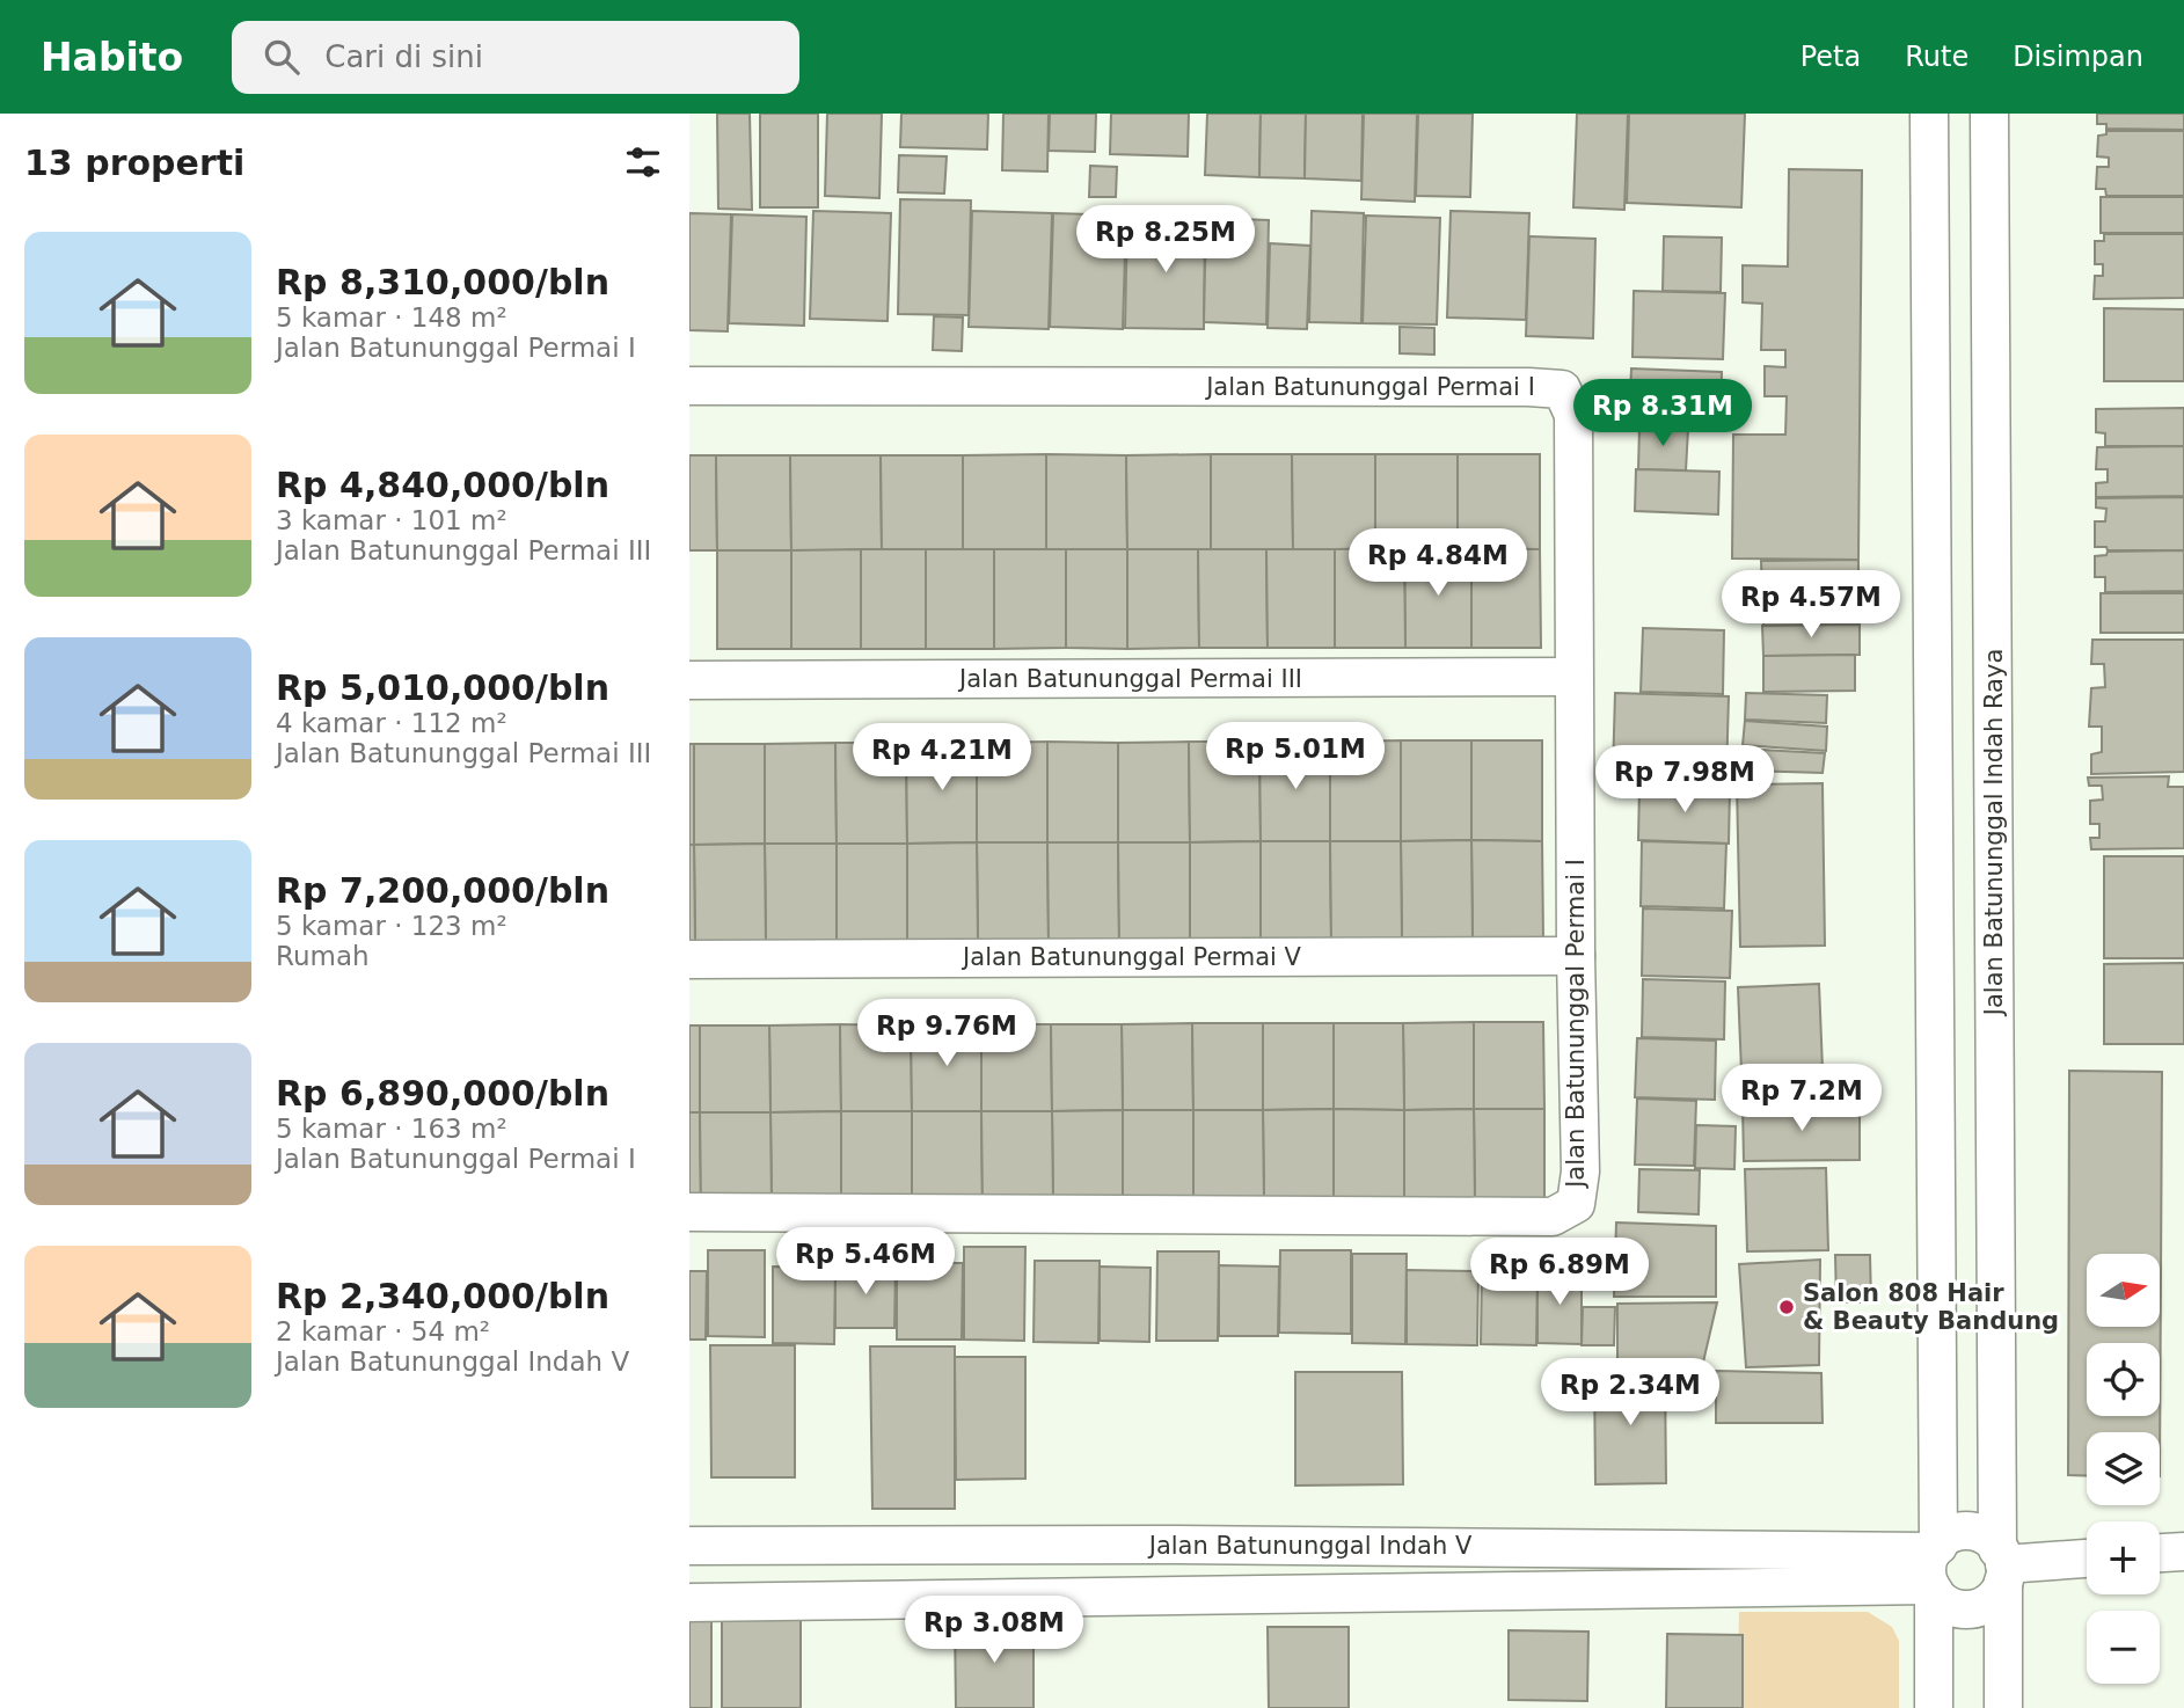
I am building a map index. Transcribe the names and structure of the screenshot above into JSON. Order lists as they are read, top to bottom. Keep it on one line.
{"streets":{"street":["Jalan Batununggal Permai I","Jalan Batununggal Permai III","Jalan Batununggal Indah Raya","Jalan Batununggal Permai V","Jalan Batununggal Indah V"]},"crossings":[["Jalan Batununggal Permai I","Jalan Batununggal Permai III"],["Jalan Batununggal Permai I","Jalan Batununggal Permai V"],["Jalan Batununggal Indah Raya","Jalan Batununggal Indah V"]],"places":["Salon 808 Hair & Beauty Bandung"],"north":"right","page":{"header":"Habito","search":"Cari di sini","nav":["Peta","Rute","Disimpan"],"heading":"13 properti","price":["Rp 8.25M","Rp 8.31M","Rp 4.84M","Rp 4.57M","Rp 5.01M","Rp 4.21M","Rp 7.98M","Rp 9.76M","Rp 7.2M","Rp 5.46M","Rp 6.89M","Rp 2.34M","Rp 3.08M"],"list":[{"name":"Rp 8,310,000/bln","note":"5 kamar · 148 m² · Jalan Batununggal Permai I"},{"name":"Rp 4,840,000/bln","note":"3 kamar · 101 m² · Jalan Batununggal Permai III"},{"name":"Rp 5,010,000/bln","note":"4 kamar · 112 m² · Jalan Batununggal Permai III"},{"name":"Rp 7,200,000/bln","note":"5 kamar · 123 m² · Rumah"},{"name":"Rp 6,890,000/bln","note":"5 kamar · 163 m² · Jalan Batununggal Permai I"},{"name":"Rp 2,340,000/bln","note":"2 kamar · 54 m² · Jalan Batununggal Indah V"}],"map_buttons":["+","−"]}}
